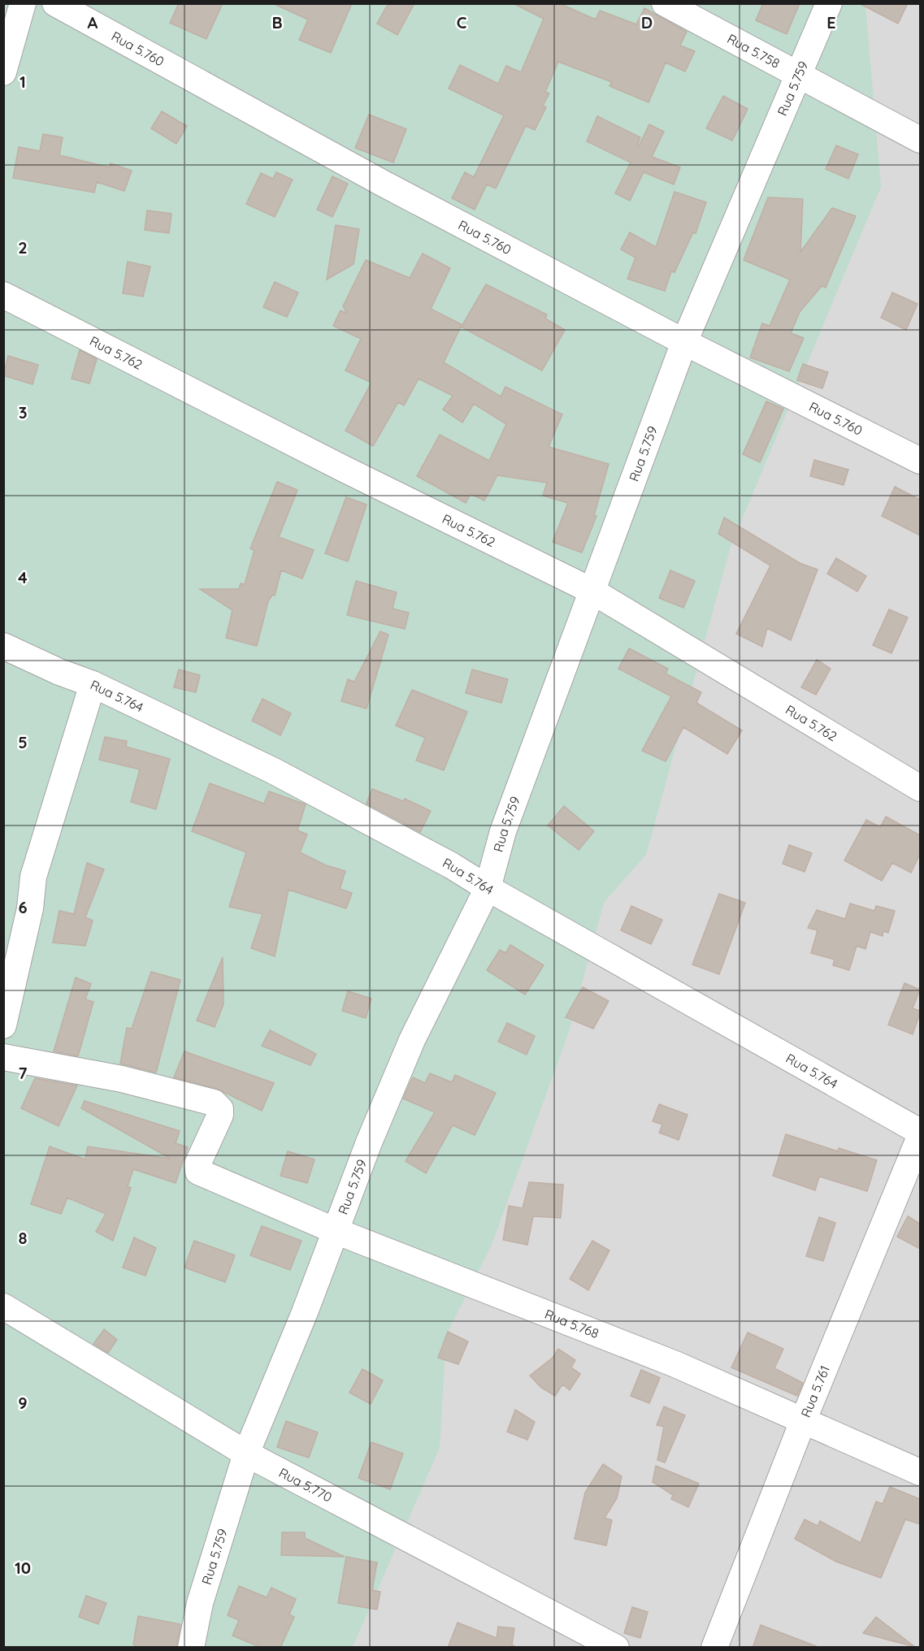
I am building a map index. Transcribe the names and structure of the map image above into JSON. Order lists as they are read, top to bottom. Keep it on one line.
{"streets":{"street":["Rua 5.760","Rua 5.758","Rua 5.759","Rua 5.762","Rua 5.764","Rua 5.768","Rua 5.761","Rua 5.770"]},"crossings":[["Rua 5.760","Rua 5.759"],["Rua 5.758","Rua 5.759"],["Rua 5.759","Rua 5.762"],["Rua 5.759","Rua 5.764"],["Rua 5.759","Rua 5.768"],["Rua 5.759","Rua 5.770"],["Rua 5.768","Rua 5.761"]],"grid":{"columns":["A","B","C","D","E"],"rows":["1","2","3","4","5","6","7","8","9","10"]}}
